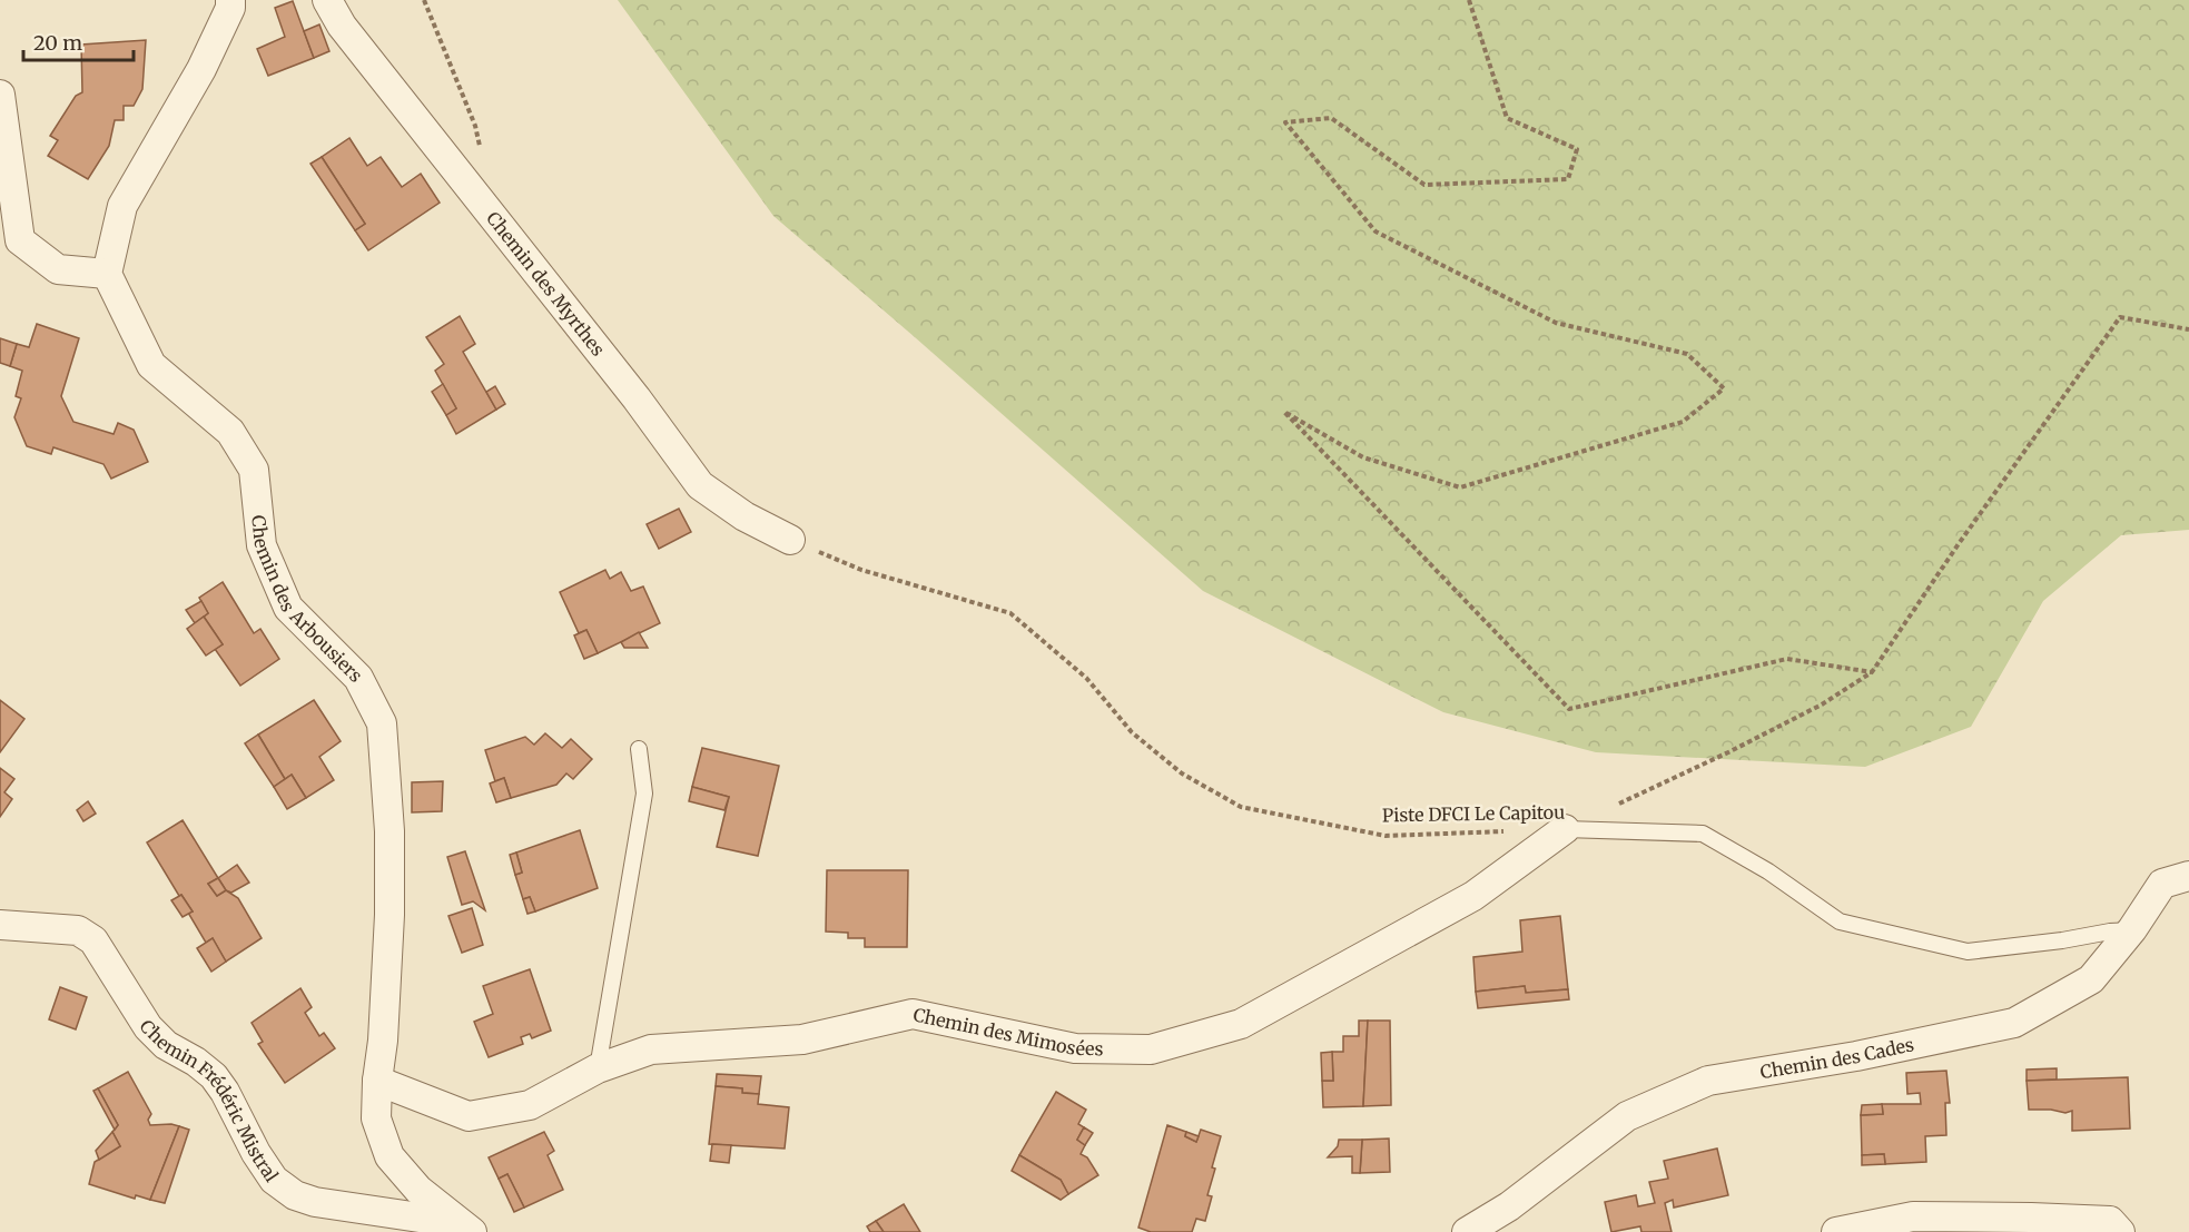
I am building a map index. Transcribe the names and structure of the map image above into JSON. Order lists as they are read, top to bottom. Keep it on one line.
{"streets":{"street":["Chemin des Myrthes","Chemin des Arbousiers","Chemin des Mimosées","Chemin des Cades","Chemin Frédéric Mistral"],"lane":["Piste DFCI Le Capitou"]},"crossings":[["Chemin des Myrthes","Piste DFCI Le Capitou"],["Chemin des Arbousiers","Chemin des Mimosées"],["Chemin des Arbousiers","Chemin Frédéric Mistral"],["Piste DFCI Le Capitou","Chemin des Mimosées"],["Piste DFCI Le Capitou","Chemin des Cades"]],"scale_bar":"20 m"}
